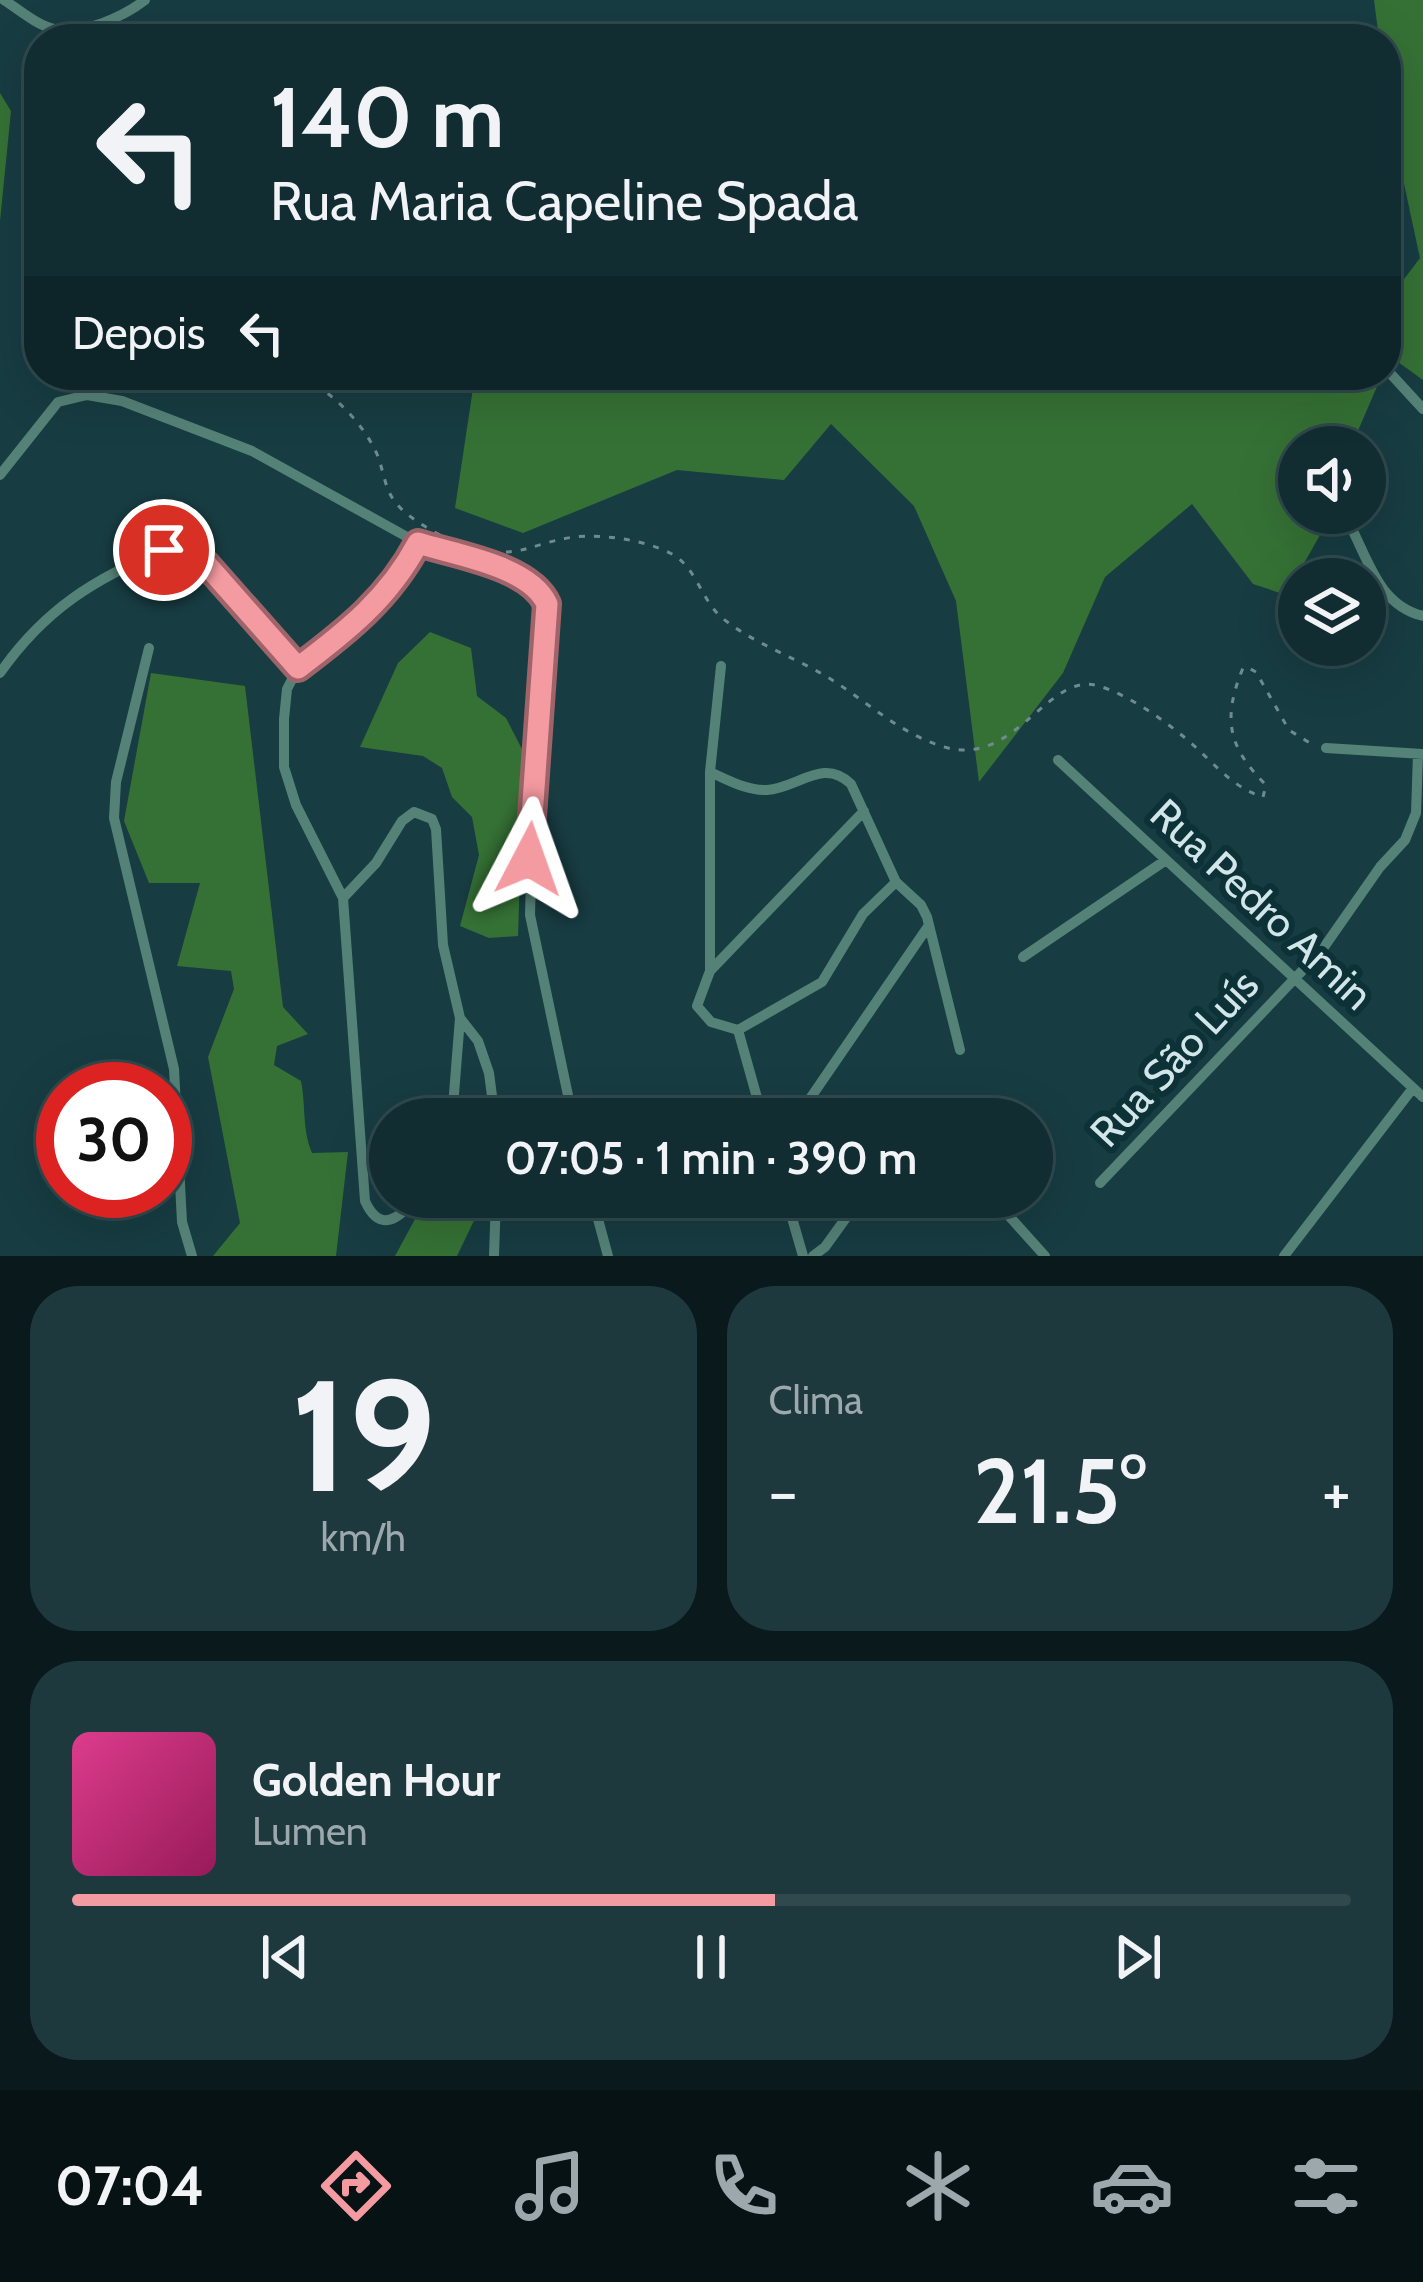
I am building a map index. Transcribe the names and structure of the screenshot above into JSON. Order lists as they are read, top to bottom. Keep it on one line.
{"streets":{"street":["Rua Pedro Amin","Rua São Luís"]},"crossings":[["Rua Pedro Amin","Rua São Luís"]],"page":{"turn":["140 m","Rua Maria Capeline Spada"],"then":"Depois","limit":"30","trip":"07:05 · 1 min · 390 m","tile":[["19","km/h"],"Clima"],"heat":["−","21.5°","+"],"song":["Golden Hour","Lumen"],"tabs":"07:04"}}
